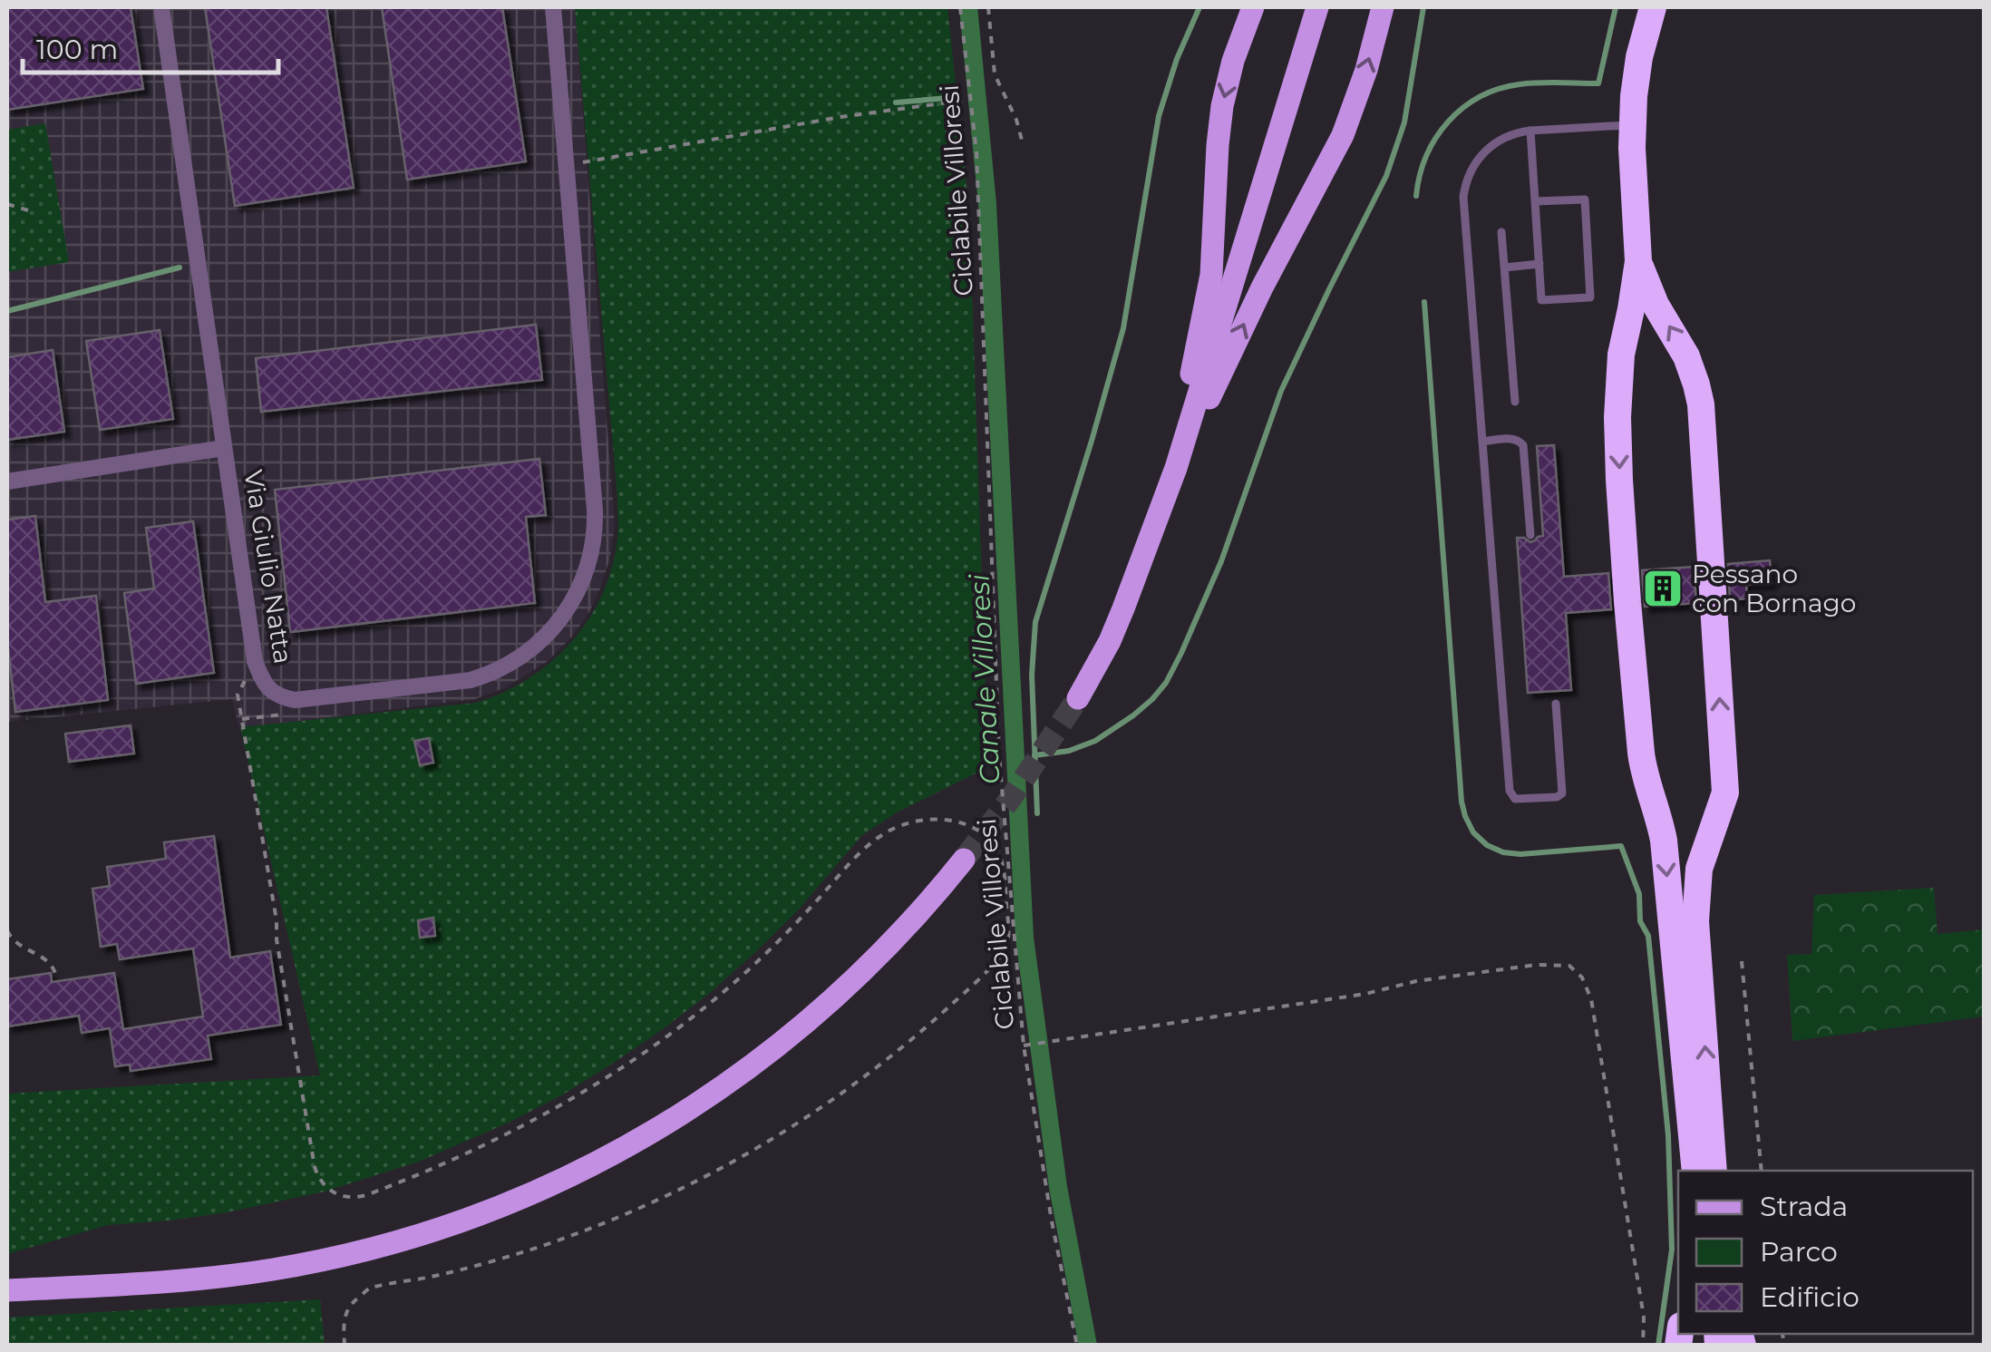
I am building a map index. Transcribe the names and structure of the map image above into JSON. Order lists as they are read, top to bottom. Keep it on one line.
{"streets":{"street":["Via Giulio Natta"],"path":["Ciclabile Villoresi"]},"water":["Canale Villoresi"],"places":{"building":["Pessano con Bornago"]},"legend":["Strada","Parco","Edificio"],"scale_bar":"100 m"}
